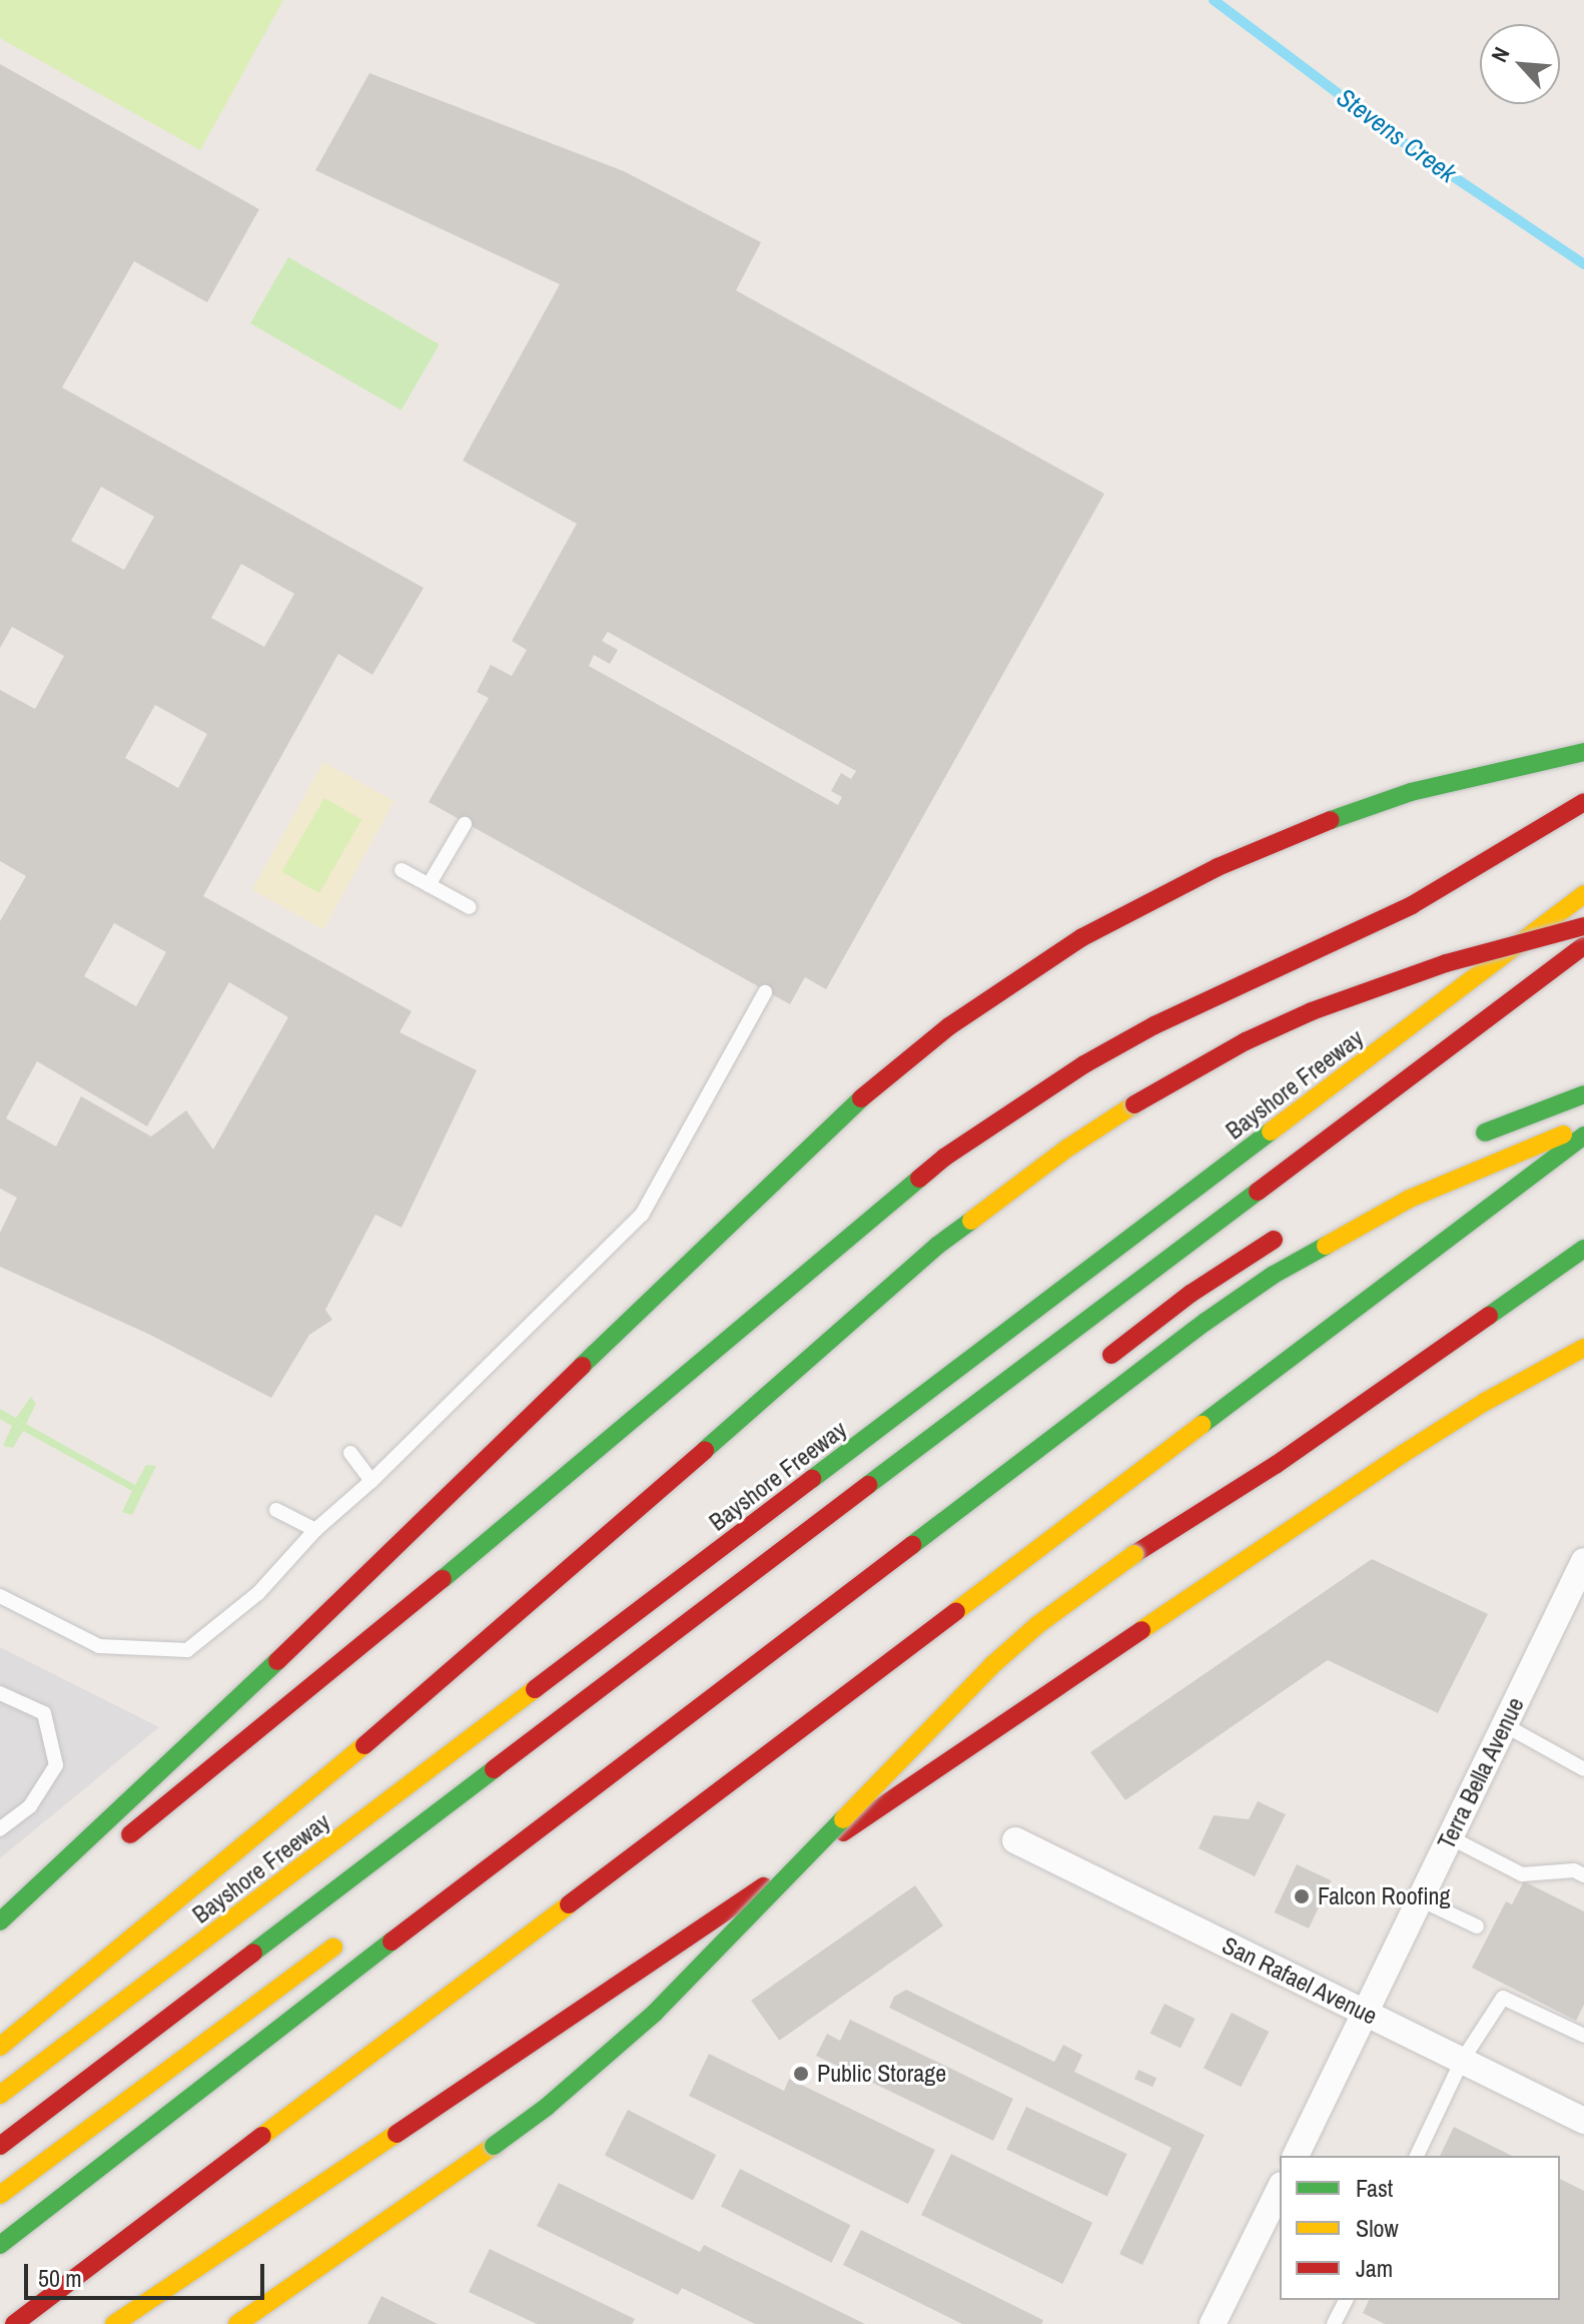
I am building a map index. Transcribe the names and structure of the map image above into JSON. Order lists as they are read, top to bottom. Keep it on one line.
{"streets":{"highway":["Bayshore Freeway"],"street":["Terra Bella Avenue","San Rafael Avenue"]},"crossings":[["Terra Bella Avenue","San Rafael Avenue"]],"water":["Stevens Creek"],"places":["Falcon Roofing","Public Storage"],"legend":["Fast","Slow","Jam"],"scale_bar":"50 m","north":"top left"}
